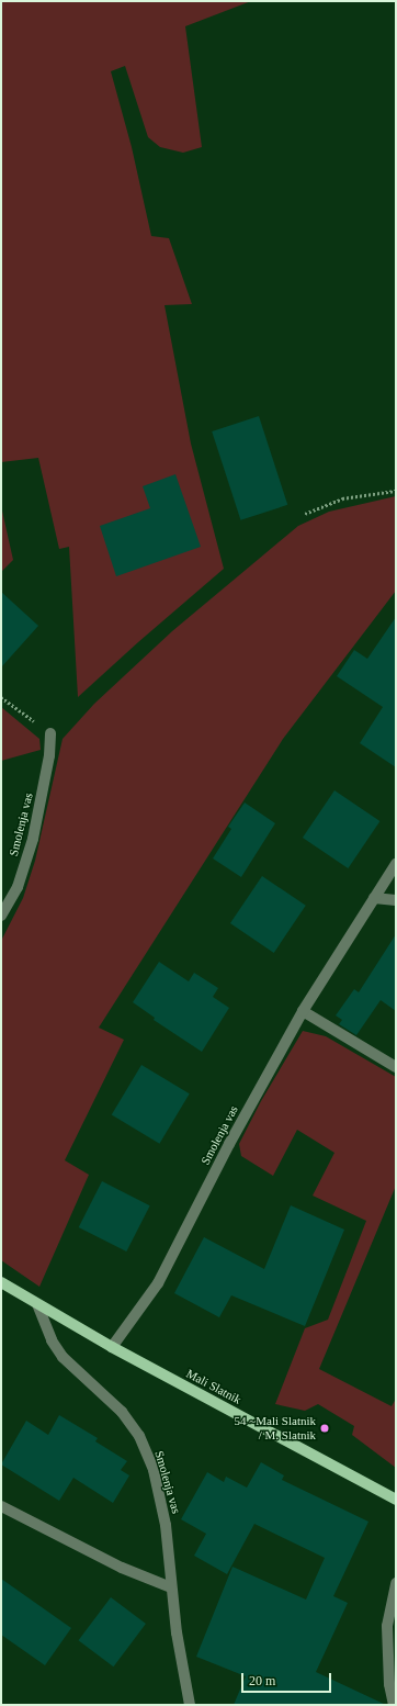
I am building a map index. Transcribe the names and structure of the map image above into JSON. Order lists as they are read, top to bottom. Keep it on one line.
{"streets":{"main road":["Mali Slatnik"],"street":["Smolenja vas"]},"crossings":[["Smolenja vas","Mali Slatnik"]],"places":["54 ~Mali Slatnik / M. Slatnik"],"scale_bar":"20 m"}
